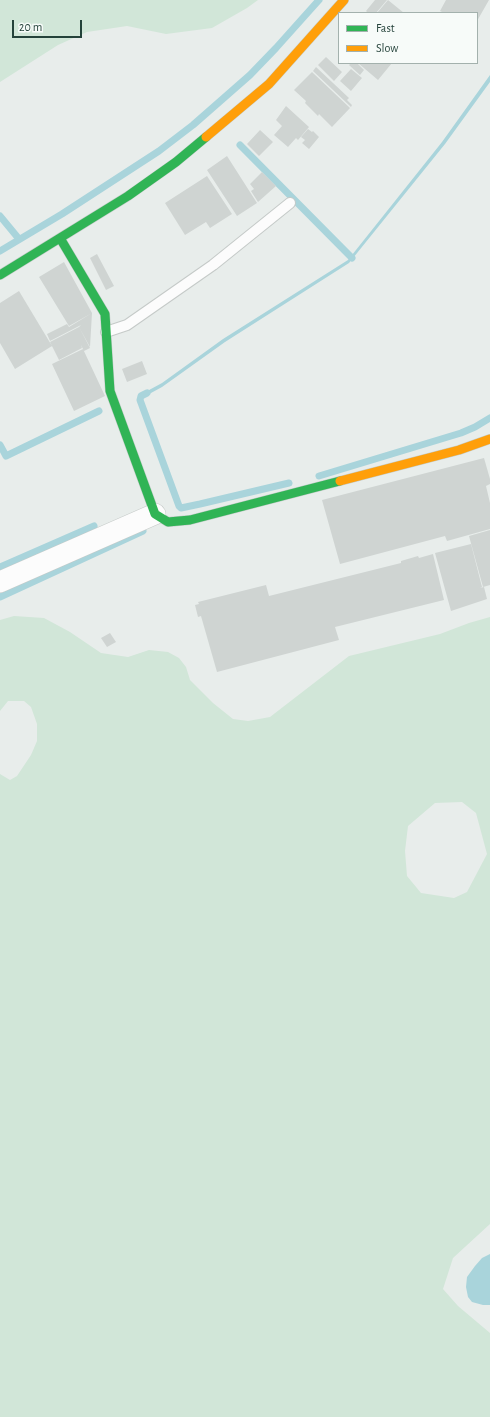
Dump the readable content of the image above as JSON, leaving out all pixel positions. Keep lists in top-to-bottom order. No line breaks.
{"legend":["Fast","Slow"],"scale_bar":"20 m"}
